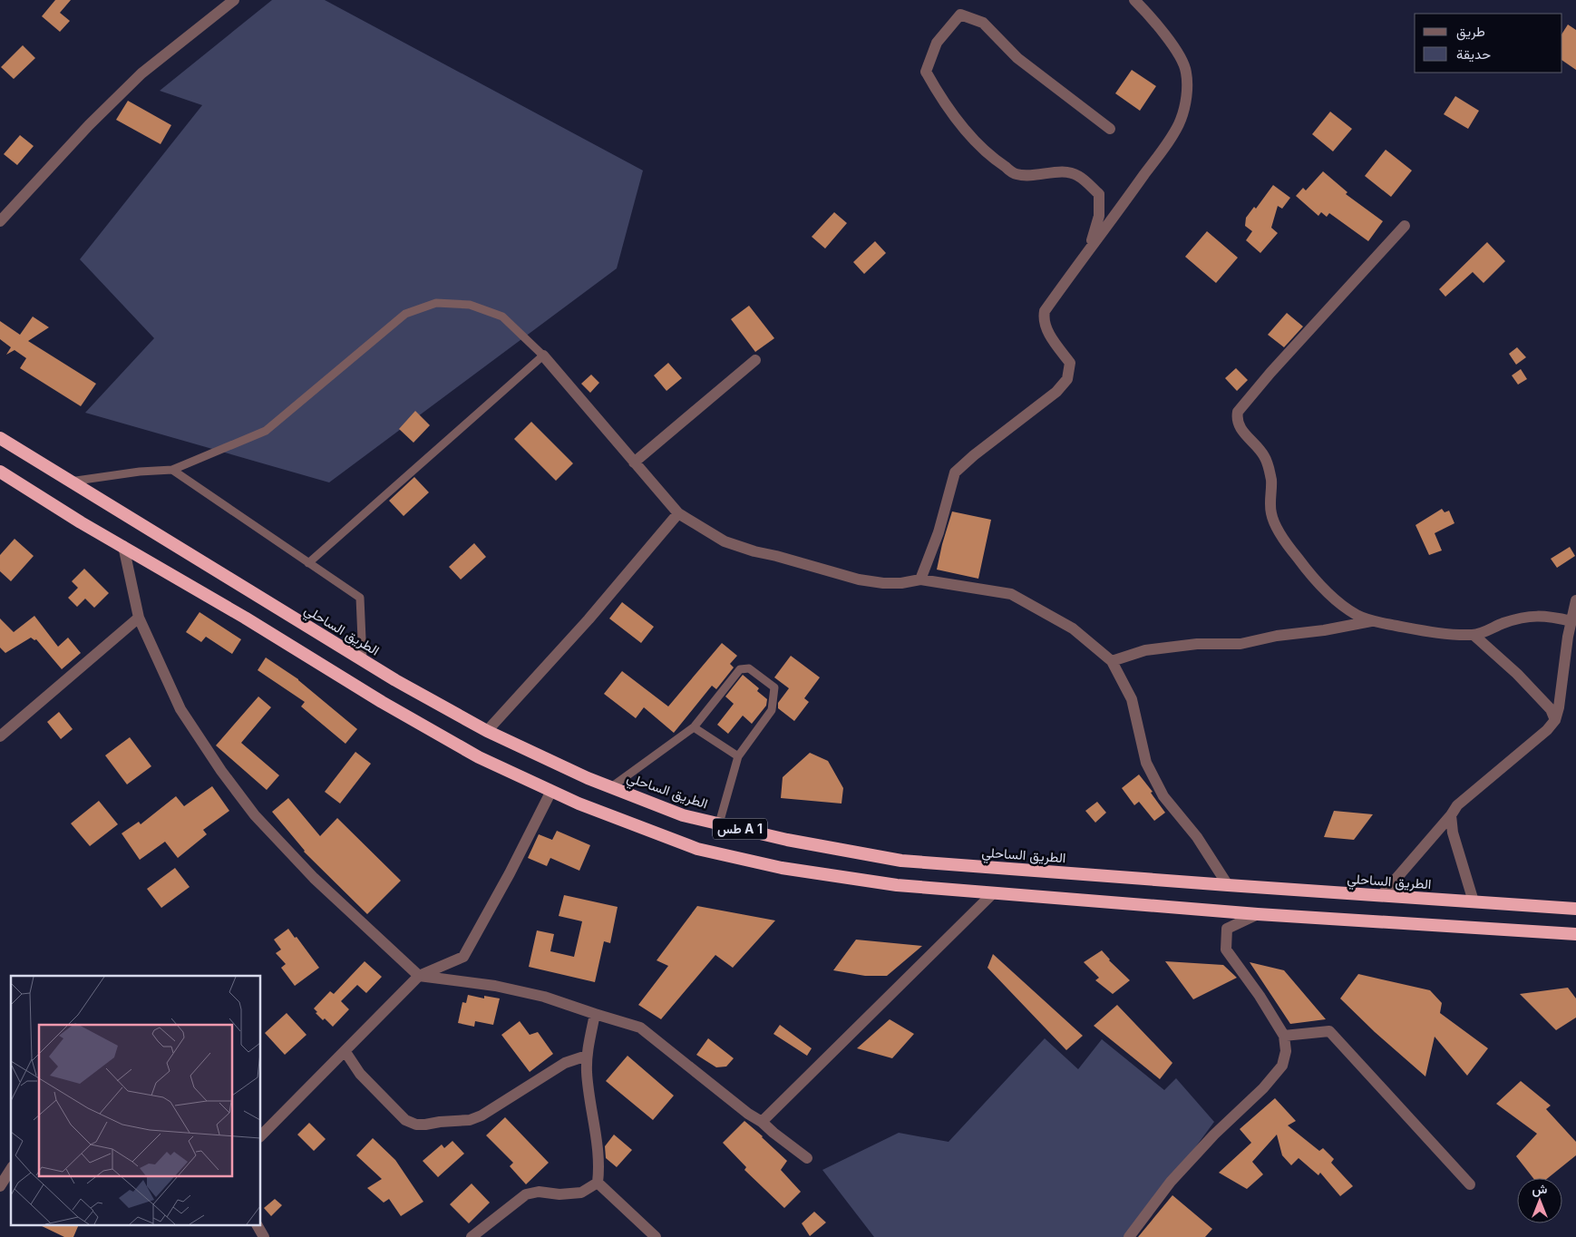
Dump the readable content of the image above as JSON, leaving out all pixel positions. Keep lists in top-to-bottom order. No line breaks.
{"streets":{"highway":["الطريق الساحلي","طس A 1"]},"legend":["طريق","حديقة"],"north":"top"}
